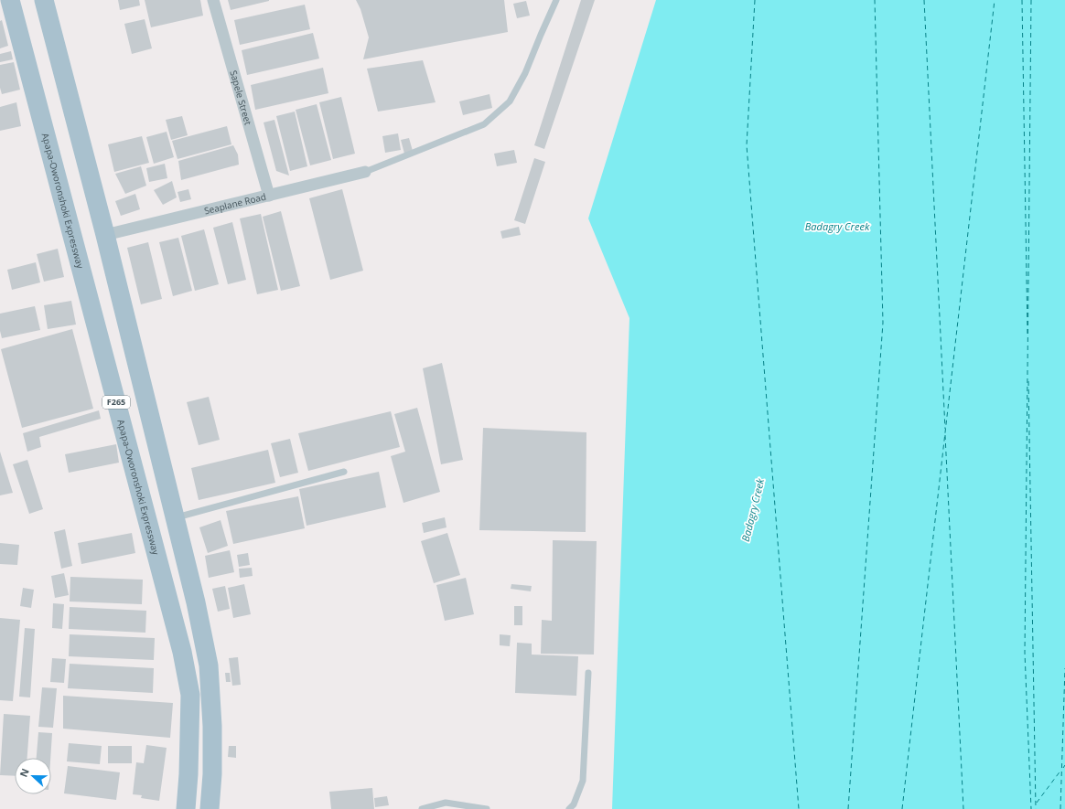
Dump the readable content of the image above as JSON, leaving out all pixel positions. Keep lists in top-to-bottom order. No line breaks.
{"streets":{"main road":["Apapa-Oworonshoki Expressway","F265"],"street":["Sapele Street","Seaplane Road"]},"crossings":[["Sapele Street","Seaplane Road"]],"water":["Badagry Creek"],"north":"left"}
